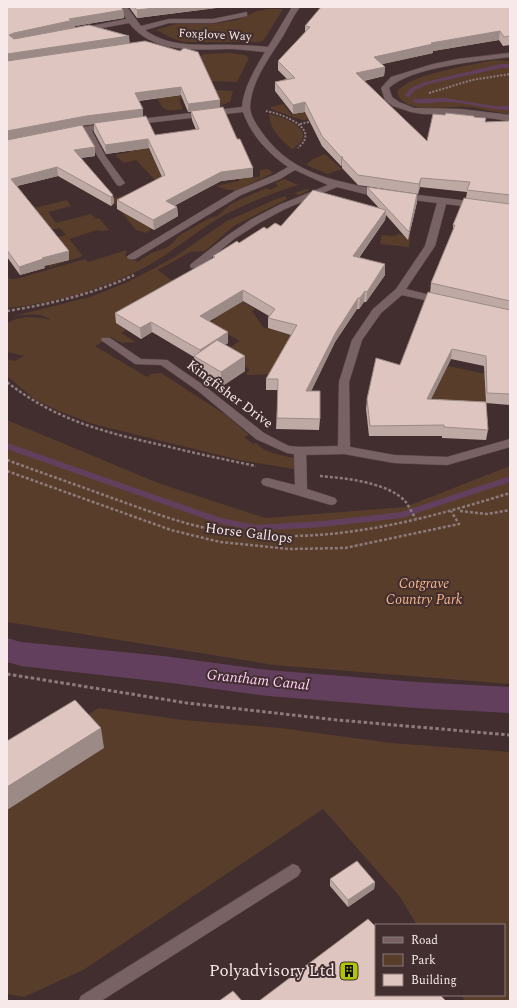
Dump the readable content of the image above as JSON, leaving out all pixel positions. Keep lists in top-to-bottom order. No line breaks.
{"streets":{"street":["Foxglove Way","Kingfisher Drive"],"path":["Horse Gallops"]},"water":["Grantham Canal"],"parks":["Cotgrave Country Park"],"places":{"building":["Polyadvisory Ltd"]},"legend":["Road","Park","Building"]}
